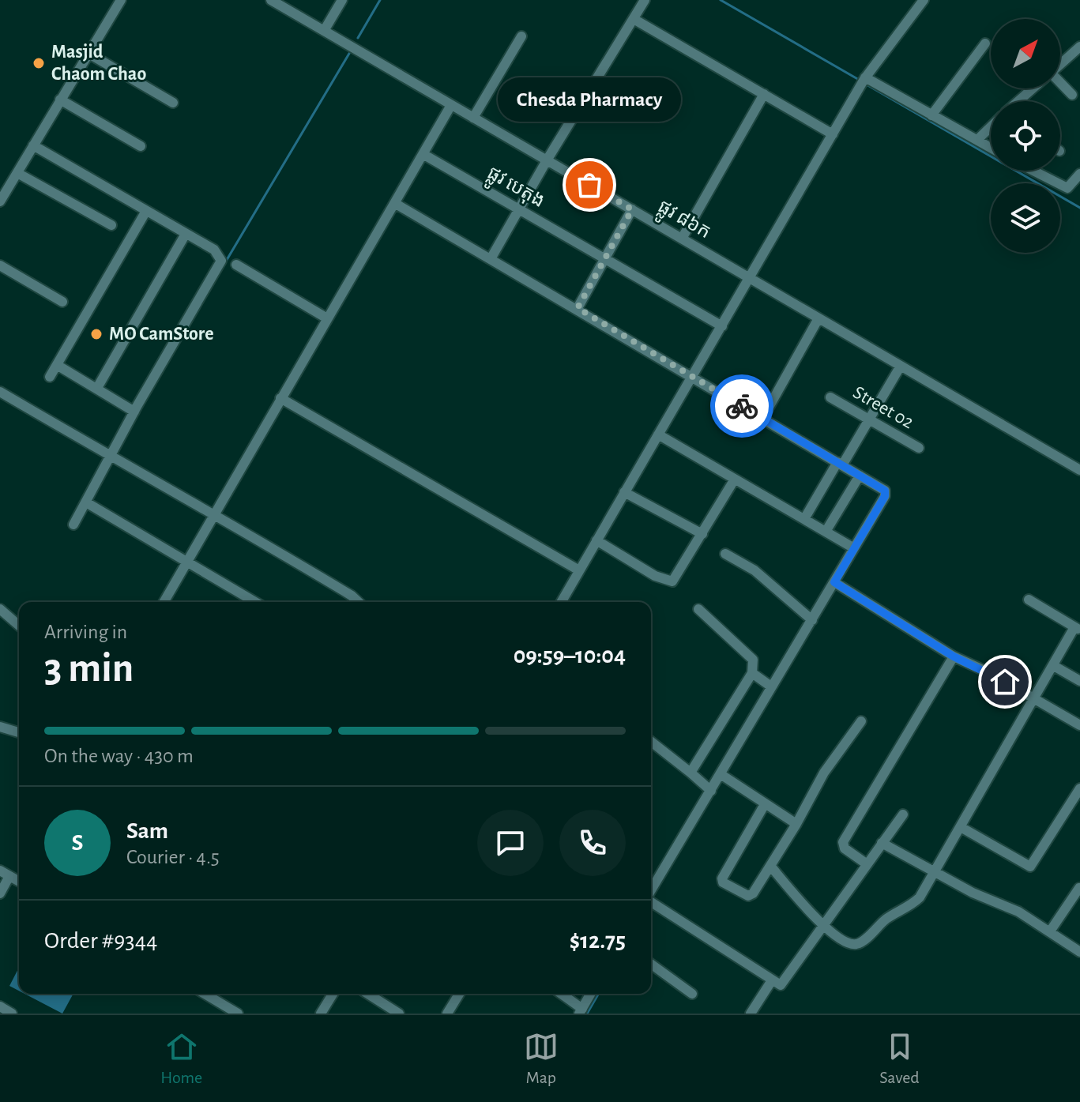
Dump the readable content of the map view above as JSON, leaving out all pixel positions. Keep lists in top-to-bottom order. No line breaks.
{"streets":{"street":["ផ្លូវ បេតុង","ផ្លូវ ៨៦ក","Street 02"]},"places":["Masjid Chaom Chao","Chesda Pharmacy","MO CamStore"],"north":"top right","page":{"bubble":"Chesda Pharmacy","heading":["3 min","Arriving in","09:59–10:04"],"panel":["Sam","Courier · 4.5","Order #9344","$12.75"],"bar":"On the way · 430 m","round":"S","tabs":["Home","Map","Saved"]}}
